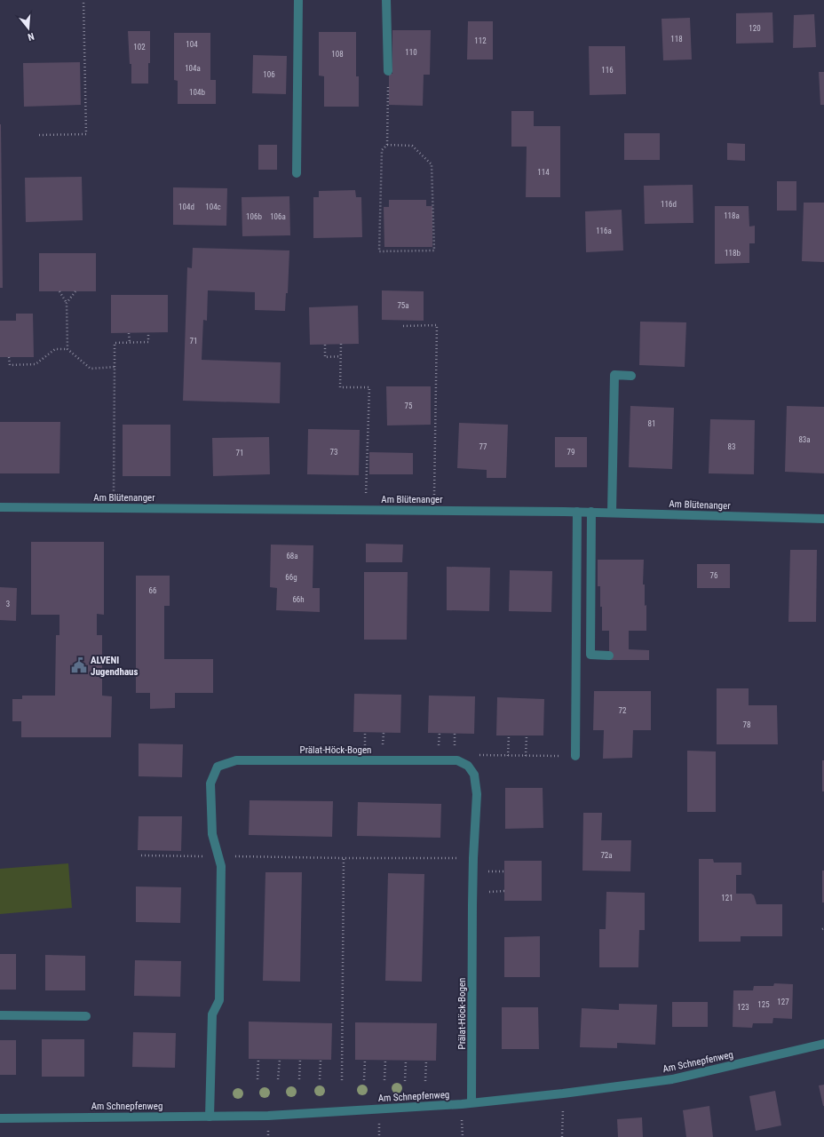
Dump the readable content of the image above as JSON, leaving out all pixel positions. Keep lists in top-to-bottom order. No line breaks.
{"streets":{"street":["Am Blütenanger","Prälat-Höck-Bogen","Am Schnepfenweg"]},"crossings":[["Prälat-Höck-Bogen","Am Schnepfenweg"]],"places":{"public building":["ALVENI Jugendhaus"]},"house_numbers":["120","118","112","104","102","110","108","104a","116","106","104b","114","116d","104d","104c","118a","106b","106a","116a","118b","75a","71","75","81","83a","77","83","73","79","71","68a","76","66g","66","66h","3","72","78","72a","121","127","125","123"],"north":"bottom"}
